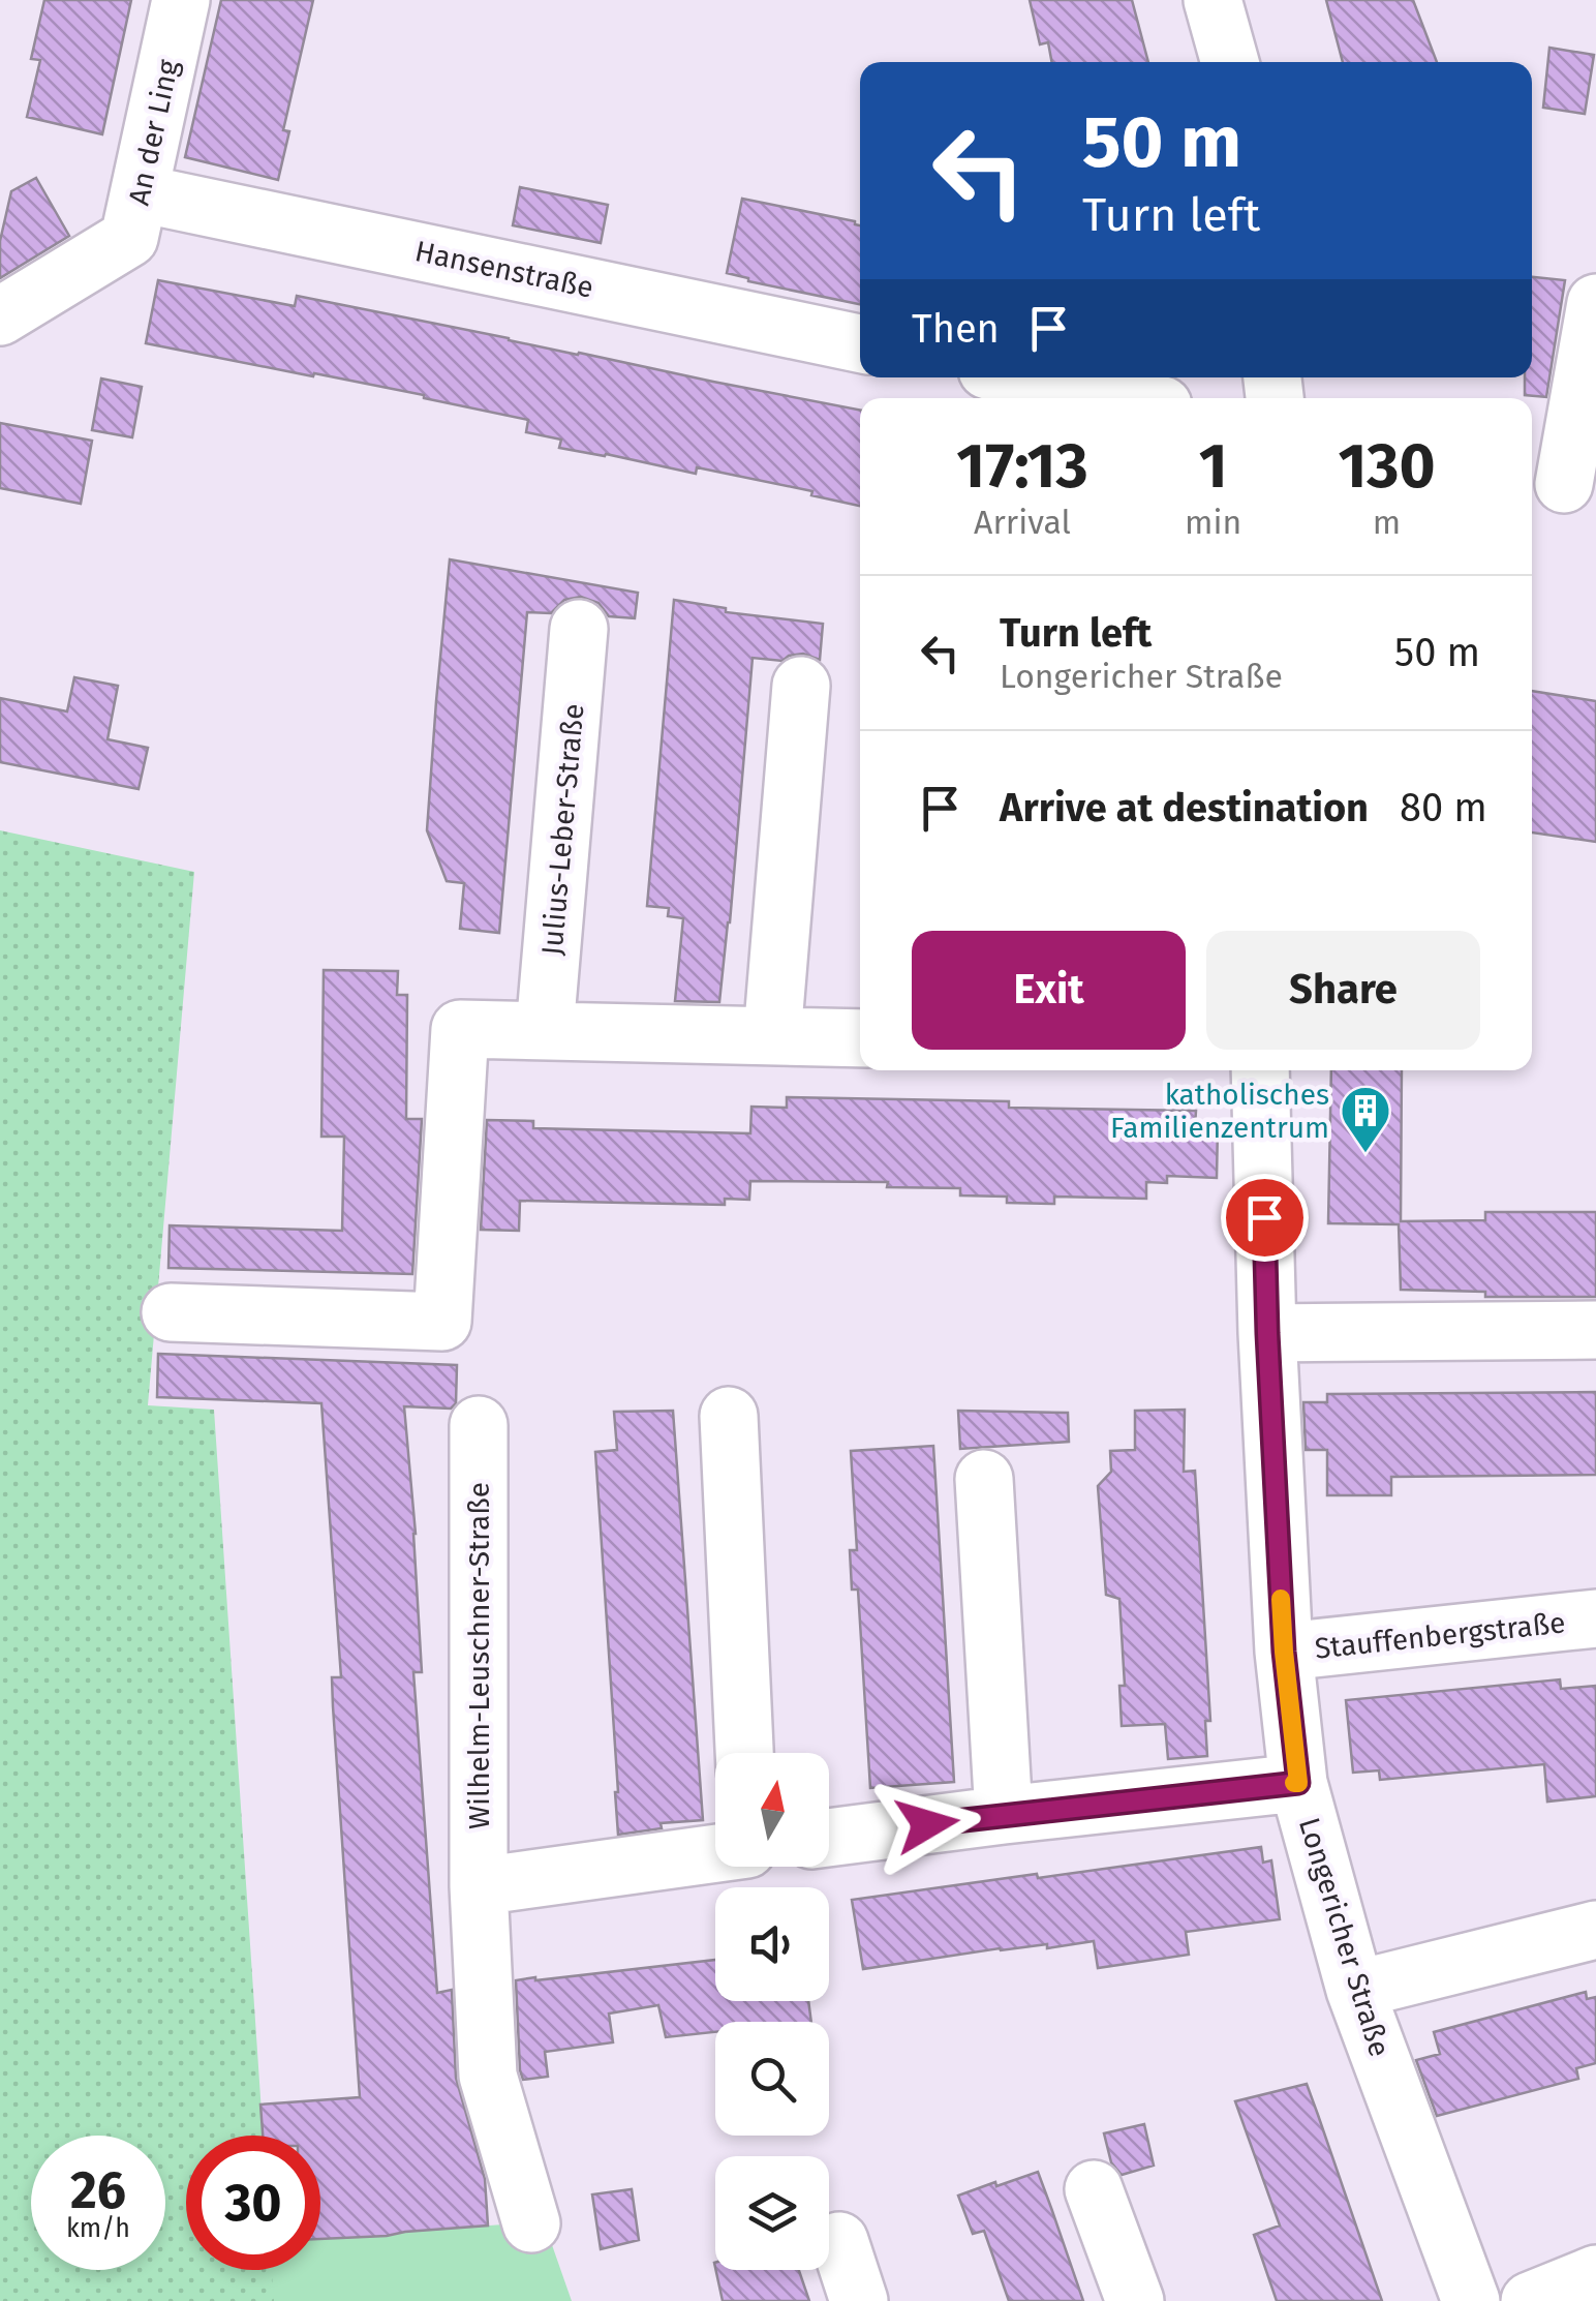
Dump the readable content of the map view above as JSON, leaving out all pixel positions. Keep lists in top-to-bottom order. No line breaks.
{"streets":{"street":["An der Ling","Hansenstraße","Julius-Leber-Straße","Stauffenbergstraße","Wilhelm-Leuschner-Straße","Longericher Straße"]},"crossings":[["An der Ling","Hansenstraße"],["Stauffenbergstraße","Longericher Straße"]],"places":{"building":["katholisches Familienzentrum"]},"north":"top","page":{"turn":["50 m","Turn left"],"then":"Then","eta":["17:13","Arrival","1","min","130","m"],"list":[{"name":"Turn left","note":"Longericher Straße","value":"50 m"},{"name":"Arrive at destination","value":"80 m"}],"buttons":["Exit","Share"],"speed":"26 km/h","limit":"30"}}
